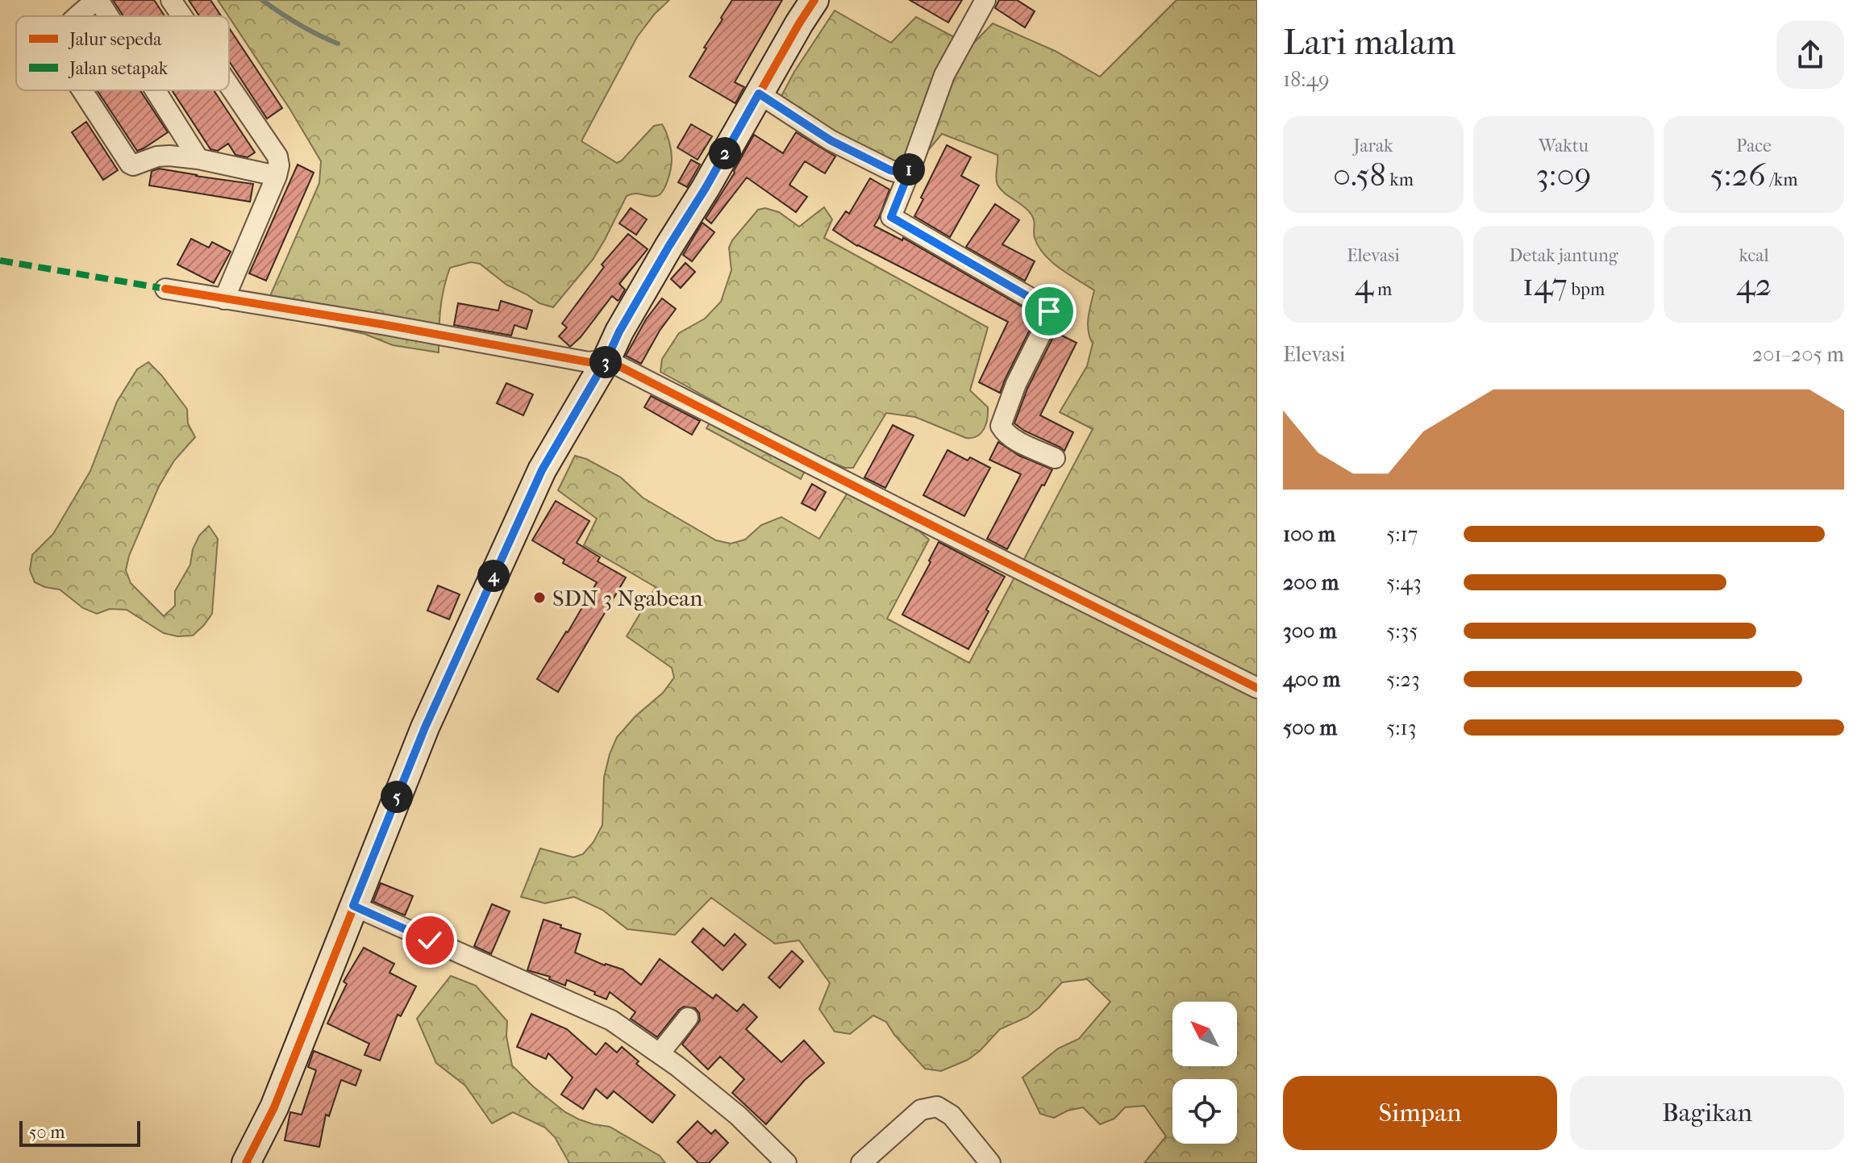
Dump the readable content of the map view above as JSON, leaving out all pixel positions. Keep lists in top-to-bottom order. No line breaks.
{"places":["SDN 3 Ngabean"],"legend":["Jalur sepeda","Jalan setapak"],"scale_bar":"50 m","north":"top left","page":{"heading":["Lari malam","18:49"],"stats":[["Jarak","0.58 km"],["Waktu","3:09"],["Pace","5:26 /km"],["Elevasi","4 m"],["Detak jantung","147 bpm"],["kcal","42"]],"pins":["2","1","3","4","5"],"chart":["Elevasi","201–205 m"],"list":[{"name":"100 m","note":"5:17"},{"name":"200 m","note":"5:43"},{"name":"300 m","note":"5:35"},{"name":"400 m","note":"5:23"},{"name":"500 m","note":"5:13"}],"buttons":["Simpan","Bagikan"],"scale":"50 m"}}
